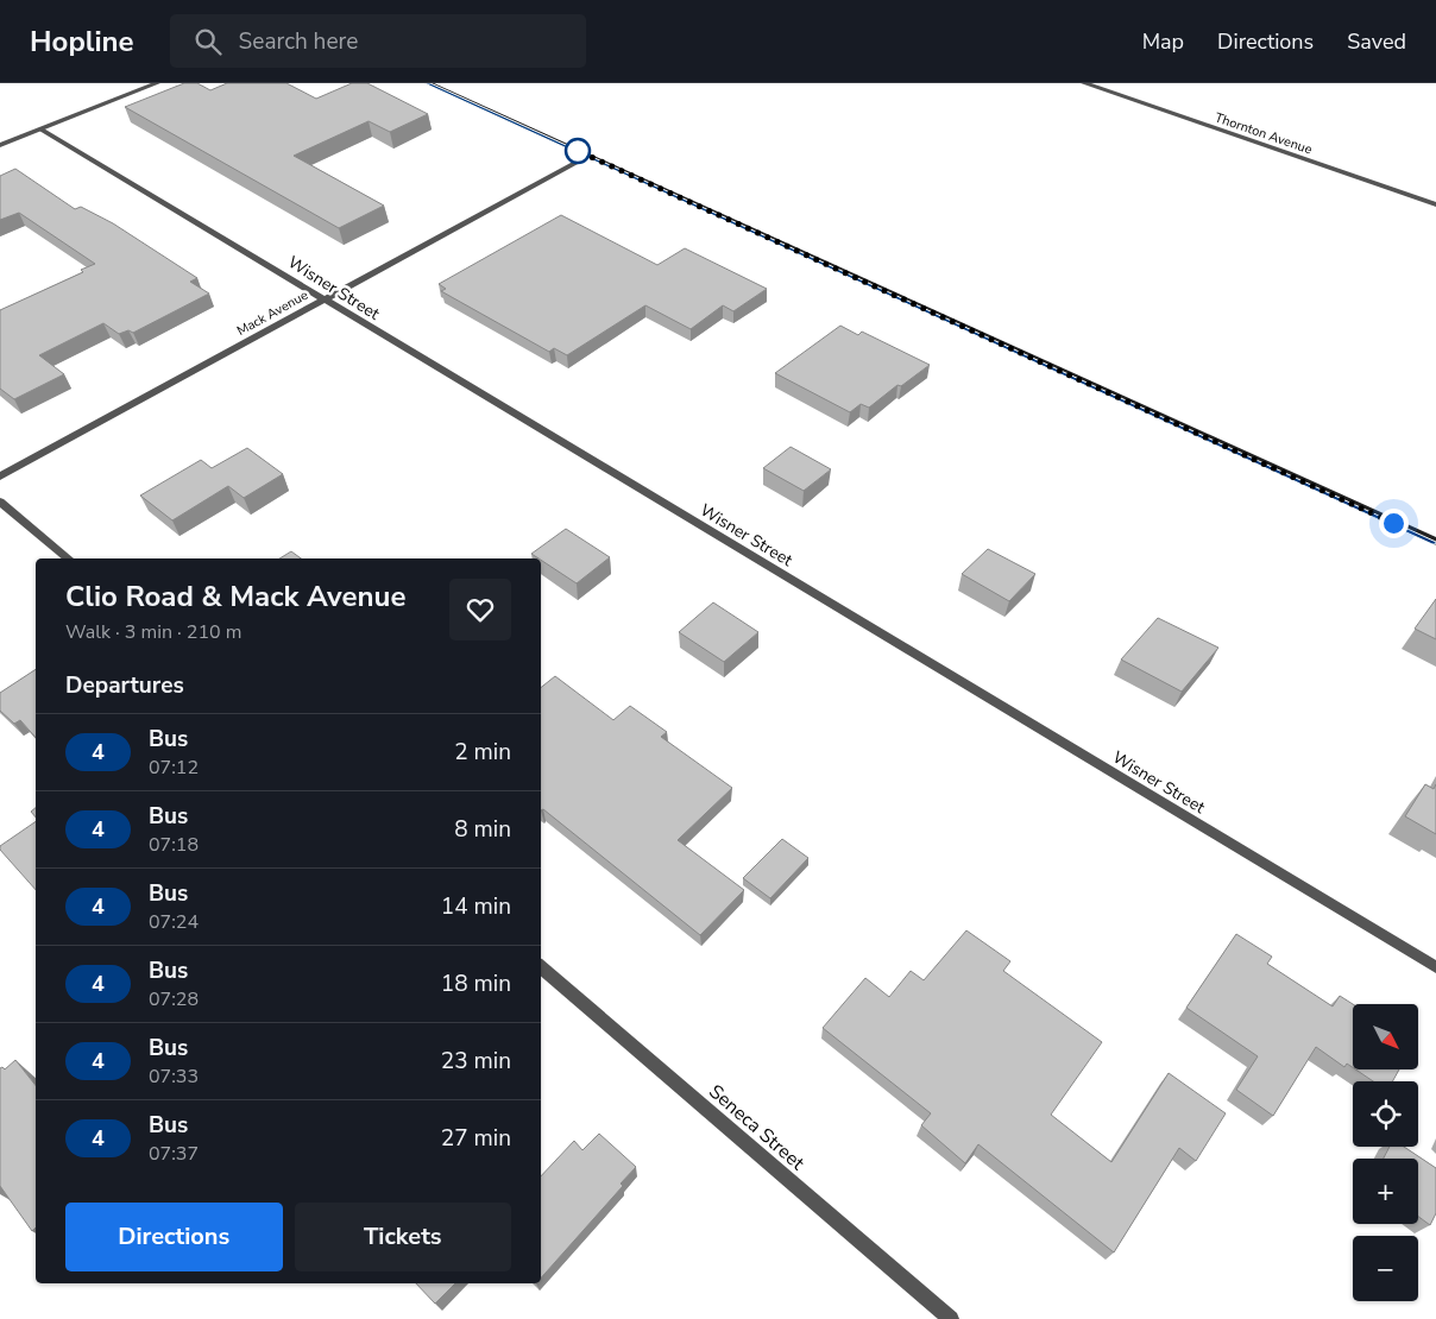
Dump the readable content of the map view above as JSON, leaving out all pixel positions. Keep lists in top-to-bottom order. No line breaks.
{"streets":{"street":["Thornton Avenue","Wisner Street","Mack Avenue","Seneca Street"]},"crossings":[["Wisner Street","Mack Avenue"]],"lines":["bus line 4"],"north":"bottom right","page":{"header":"Hopline","search":"Search here","nav":["Map","Directions","Saved"],"heading":[["Clio Road & Mack Avenue","Walk · 3 min · 210 m"],"Departures"],"list":[{"mark":"4","name":"Bus","note":"07:12","value":"2 min"},{"mark":"4","name":"Bus","note":"07:18","value":"8 min"},{"mark":"4","name":"Bus","note":"07:24","value":"14 min"},{"mark":"4","name":"Bus","note":"07:28","value":"18 min"},{"mark":"4","name":"Bus","note":"07:33","value":"23 min"},{"mark":"4","name":"Bus","note":"07:37","value":"27 min"}],"map_buttons":["+","−"],"buttons":["Directions","Tickets"]}}
